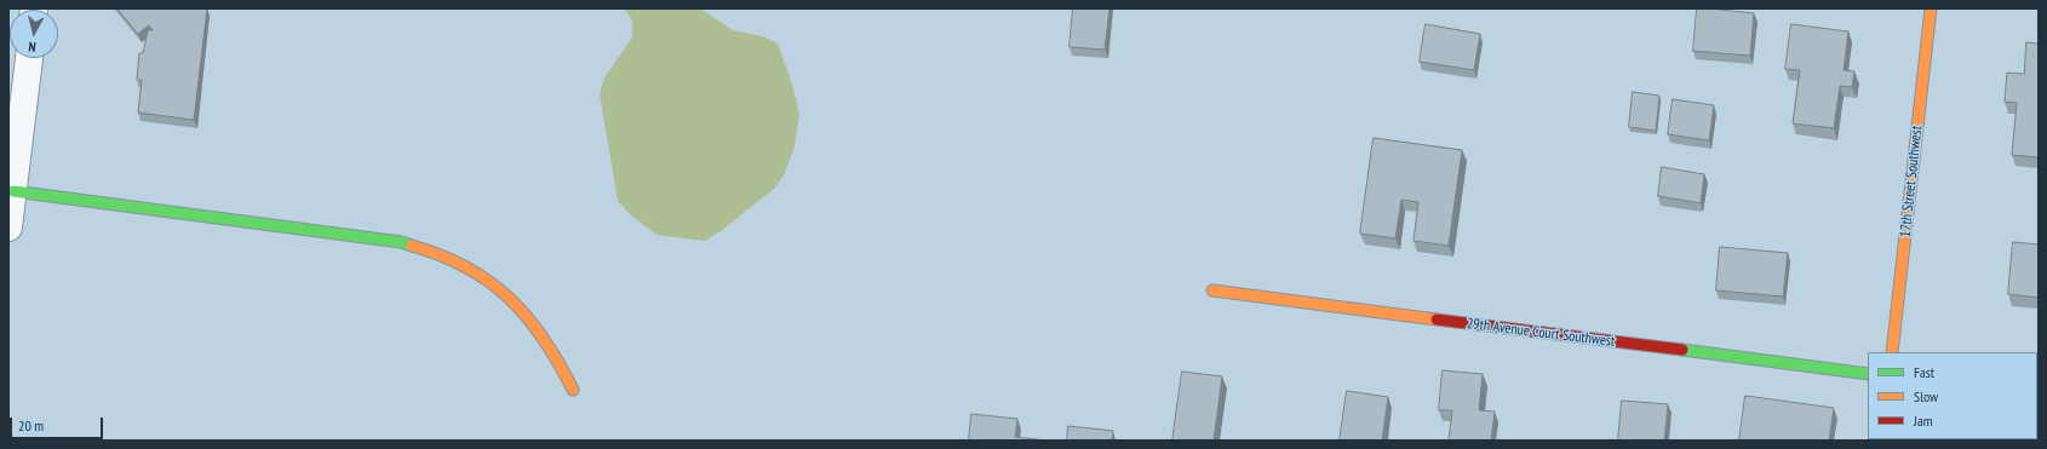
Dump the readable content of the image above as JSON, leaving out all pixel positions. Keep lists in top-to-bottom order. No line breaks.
{"streets":{"street":["17th Street Southwest","29th Avenue Court Southwest"]},"legend":["Fast","Slow","Jam"],"scale_bar":"20 m","north":"bottom"}
